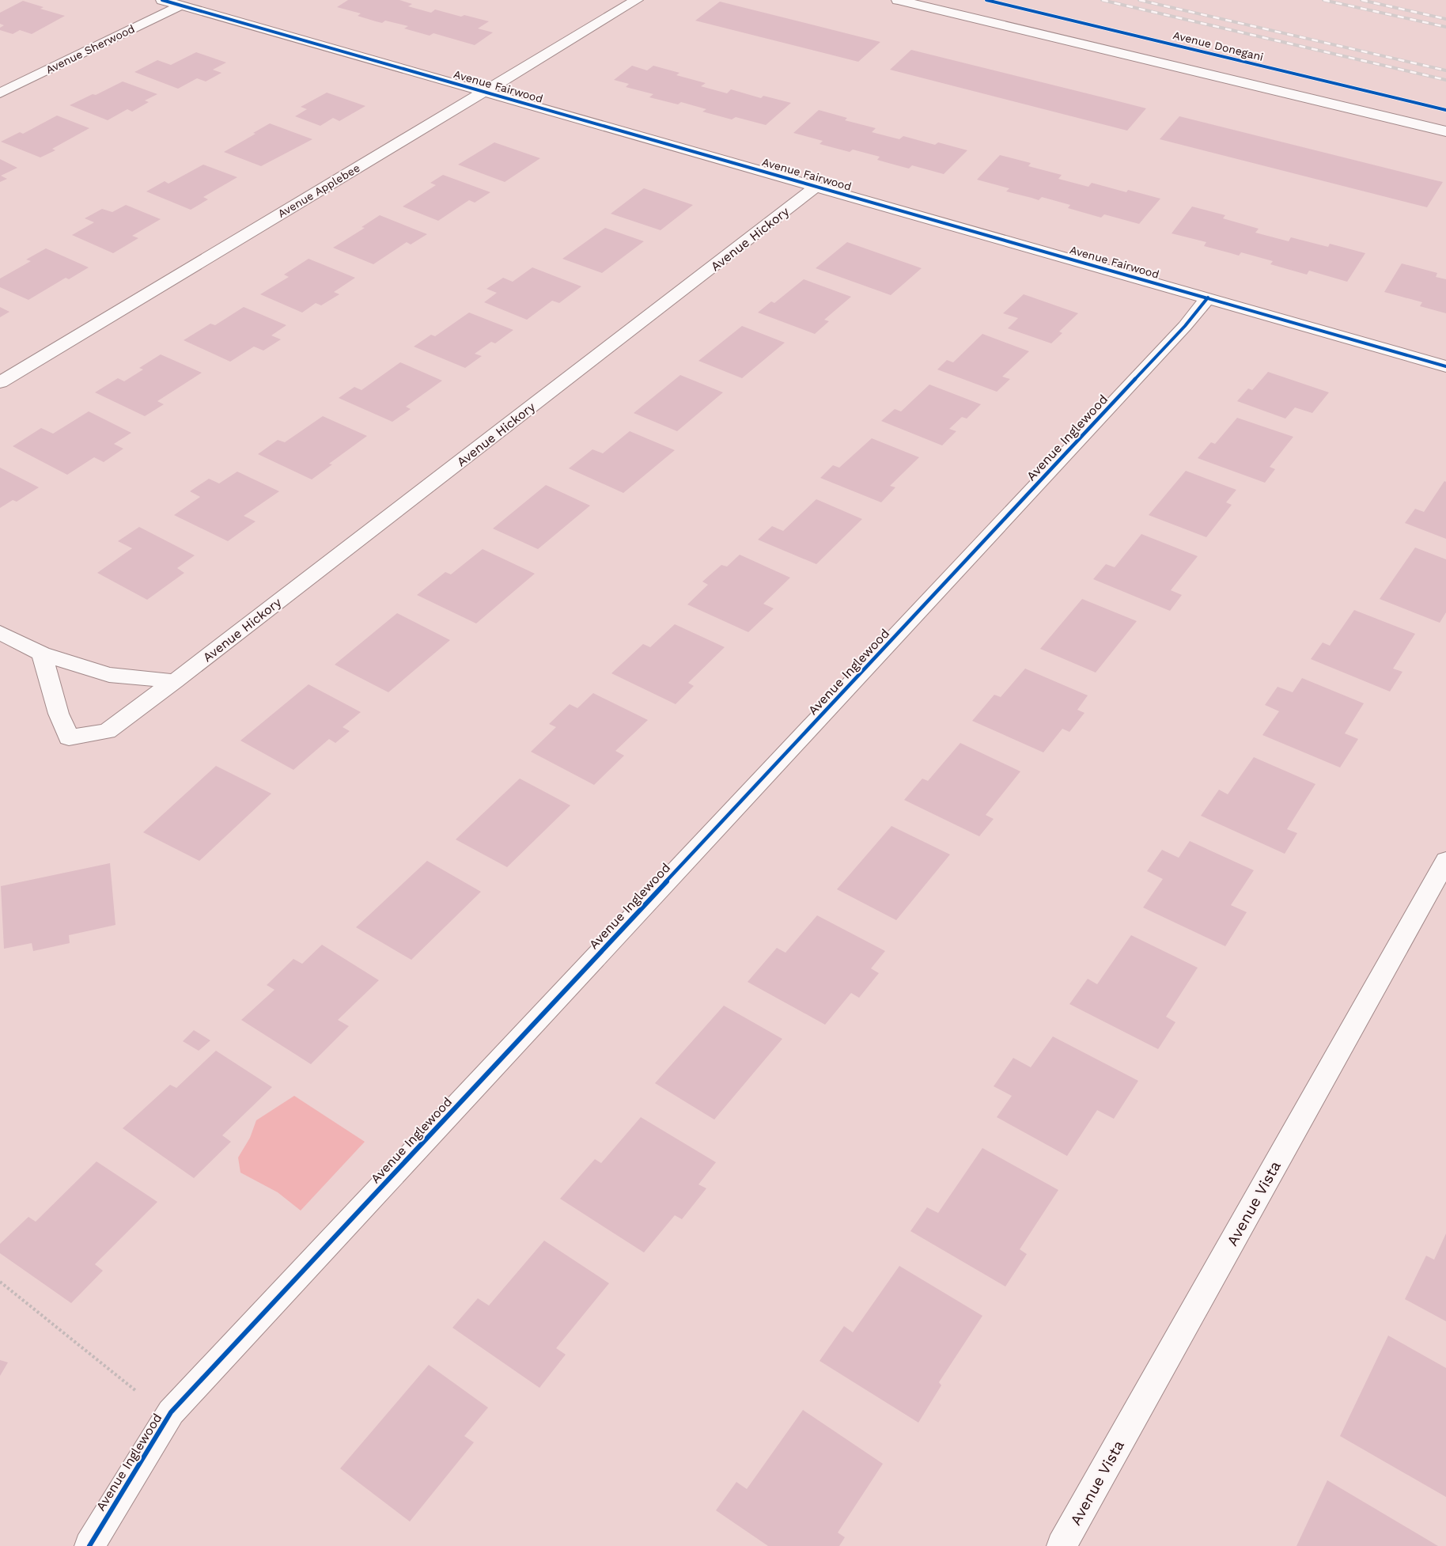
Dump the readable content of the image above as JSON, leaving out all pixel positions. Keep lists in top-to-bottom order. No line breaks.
{"streets":{"street":["Avenue Sherwood","Avenue Fairwood","Avenue Applebee","Avenue Hickory","Avenue Inglewood","Avenue Vista"],"cycle path":["Avenue Donegani"]},"crossings":[["Avenue Sherwood","Avenue Fairwood"],["Avenue Fairwood","Avenue Applebee"],["Avenue Fairwood","Avenue Hickory"],["Avenue Fairwood","Avenue Inglewood"]]}
